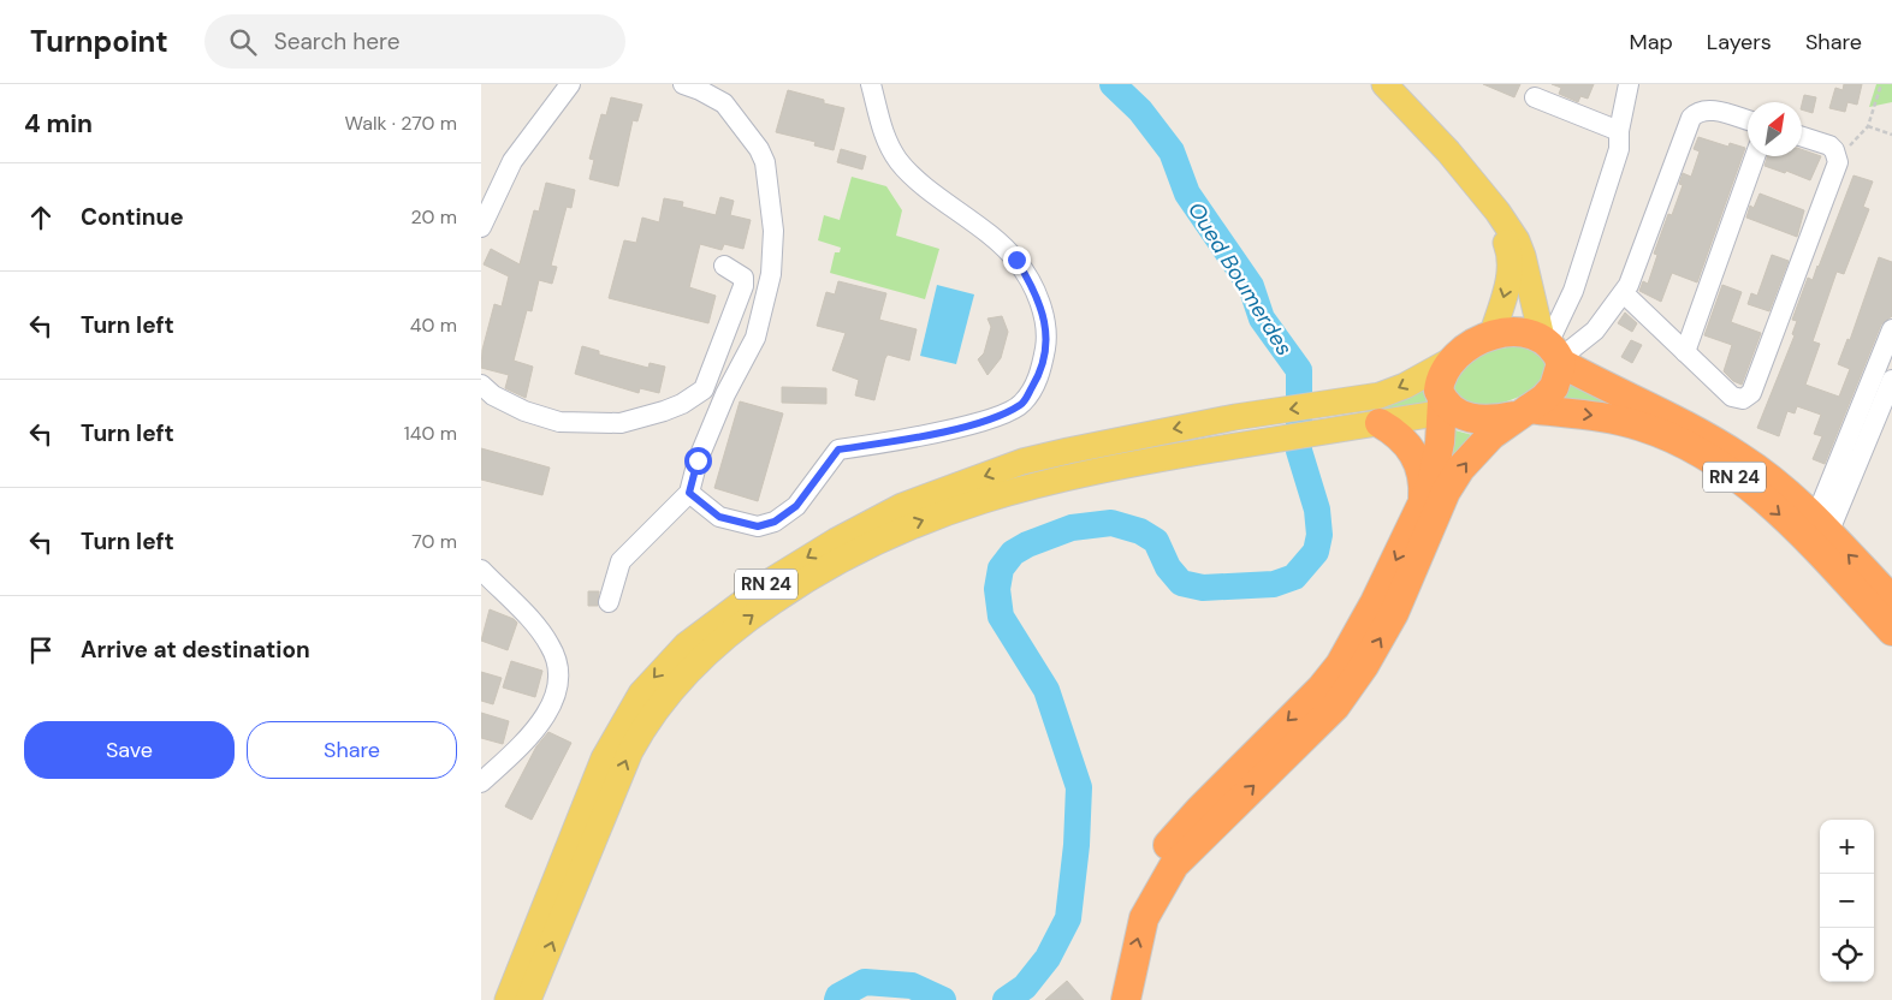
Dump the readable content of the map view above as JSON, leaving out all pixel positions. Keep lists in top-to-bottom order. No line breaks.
{"streets":{"highway":["RN 24"]},"water":["Oued Boumerdes"],"north":"top right","page":{"header":"Turnpoint","search":"Search here","nav":["Map","Layers","Share"],"heading":["4 min","Walk · 270 m"],"list":[["Continue","20 m"],["Turn left","40 m"],["Turn left","140 m"],["Turn left","70 m"],"Arrive at destination"],"buttons":["Save","Share"],"map_buttons":["+","−"]}}
